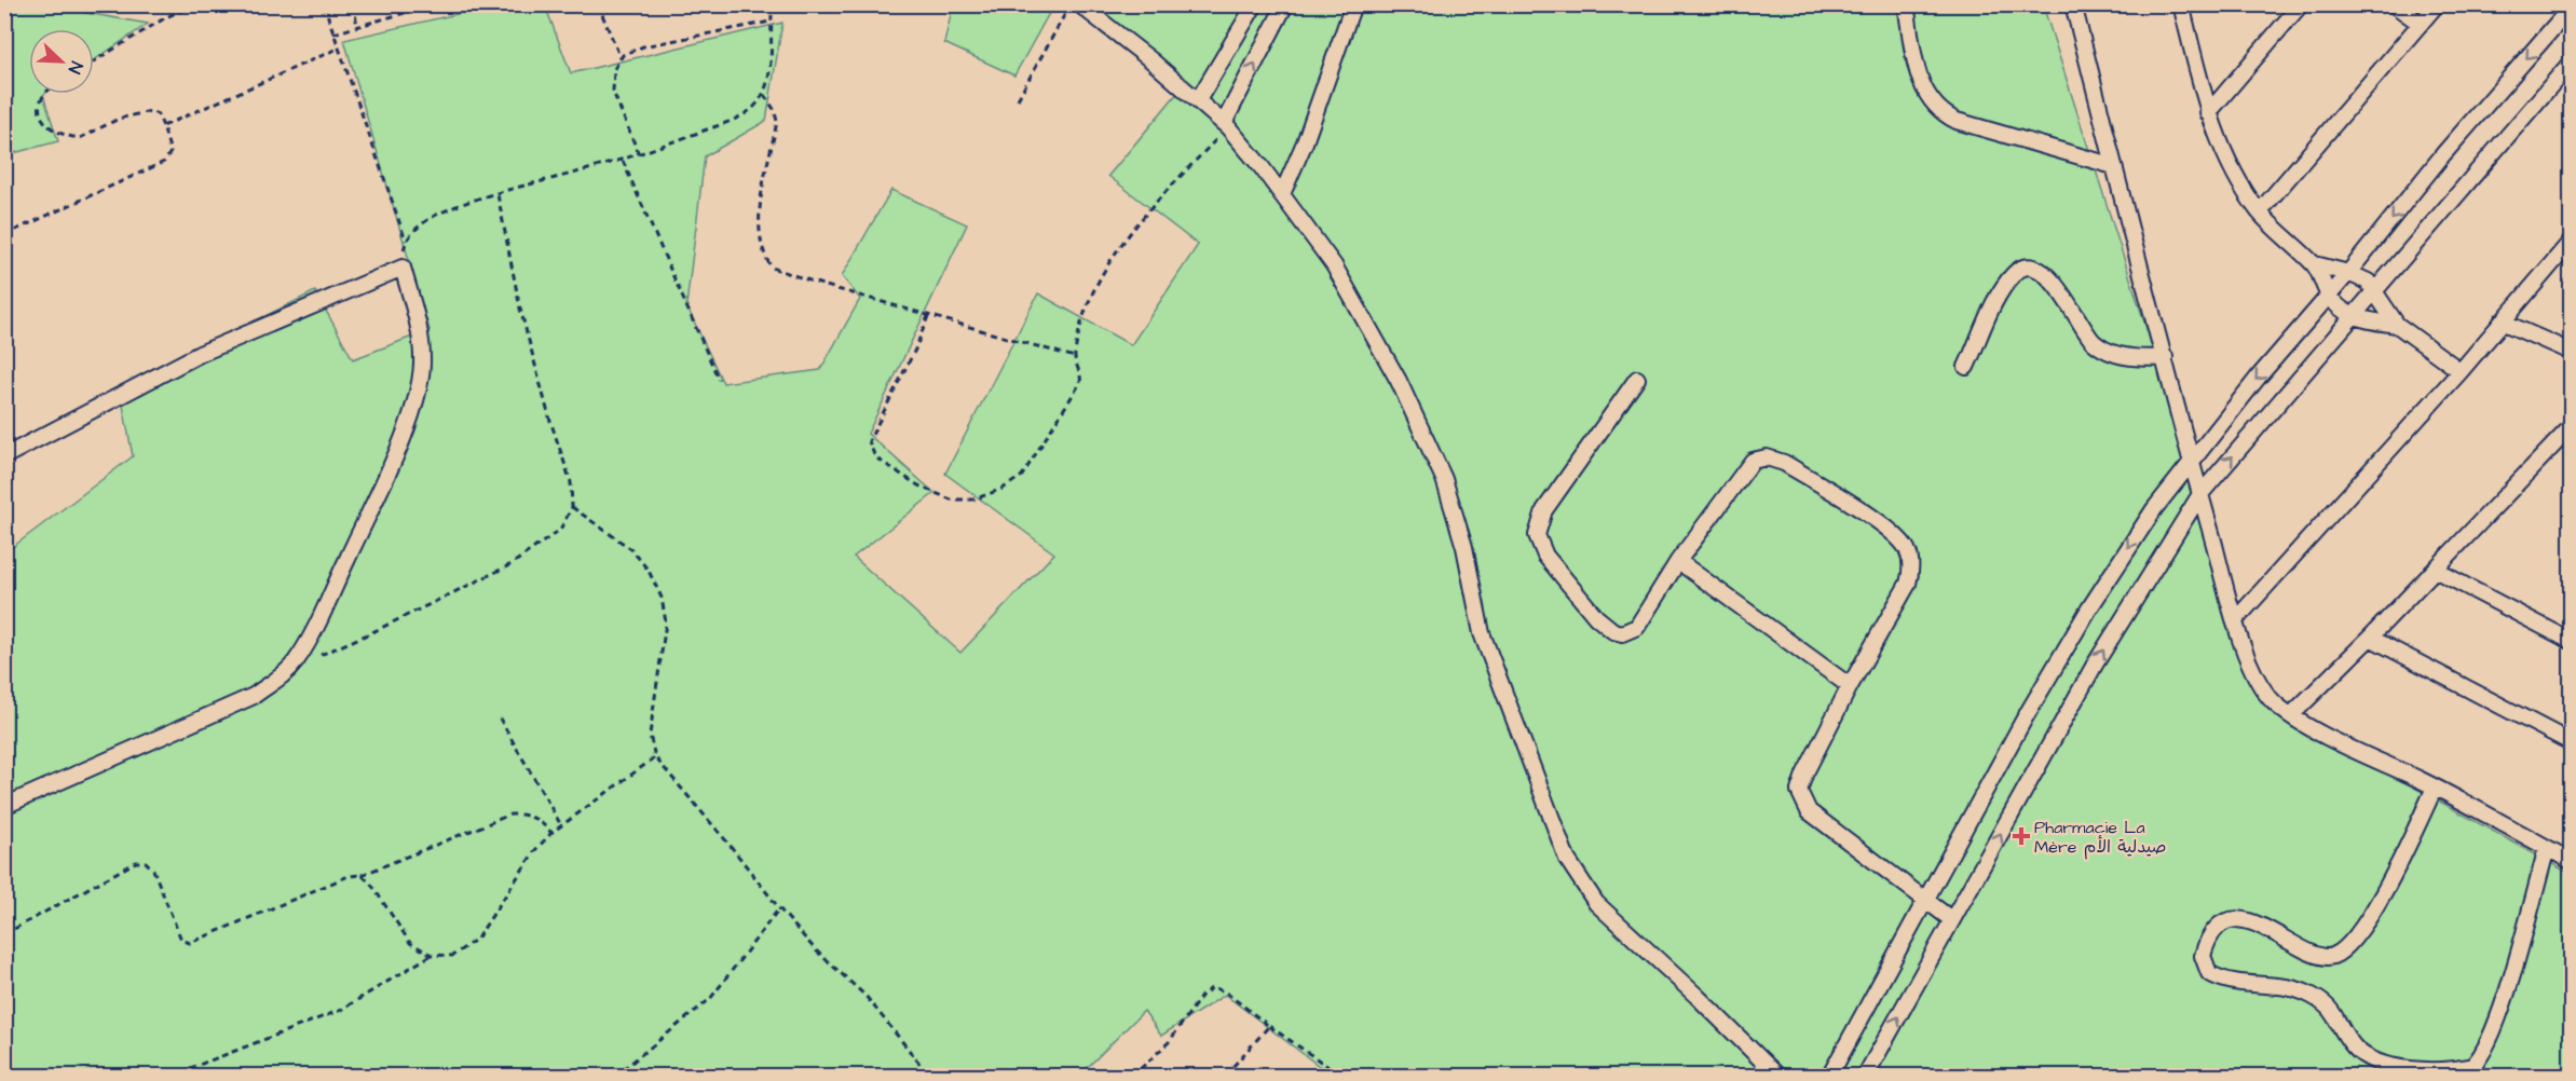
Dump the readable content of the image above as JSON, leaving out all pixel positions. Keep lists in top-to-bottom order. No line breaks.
{"places":{"health":["Pharmacie La Mère صيدلية الأم"]},"north":"bottom right"}
